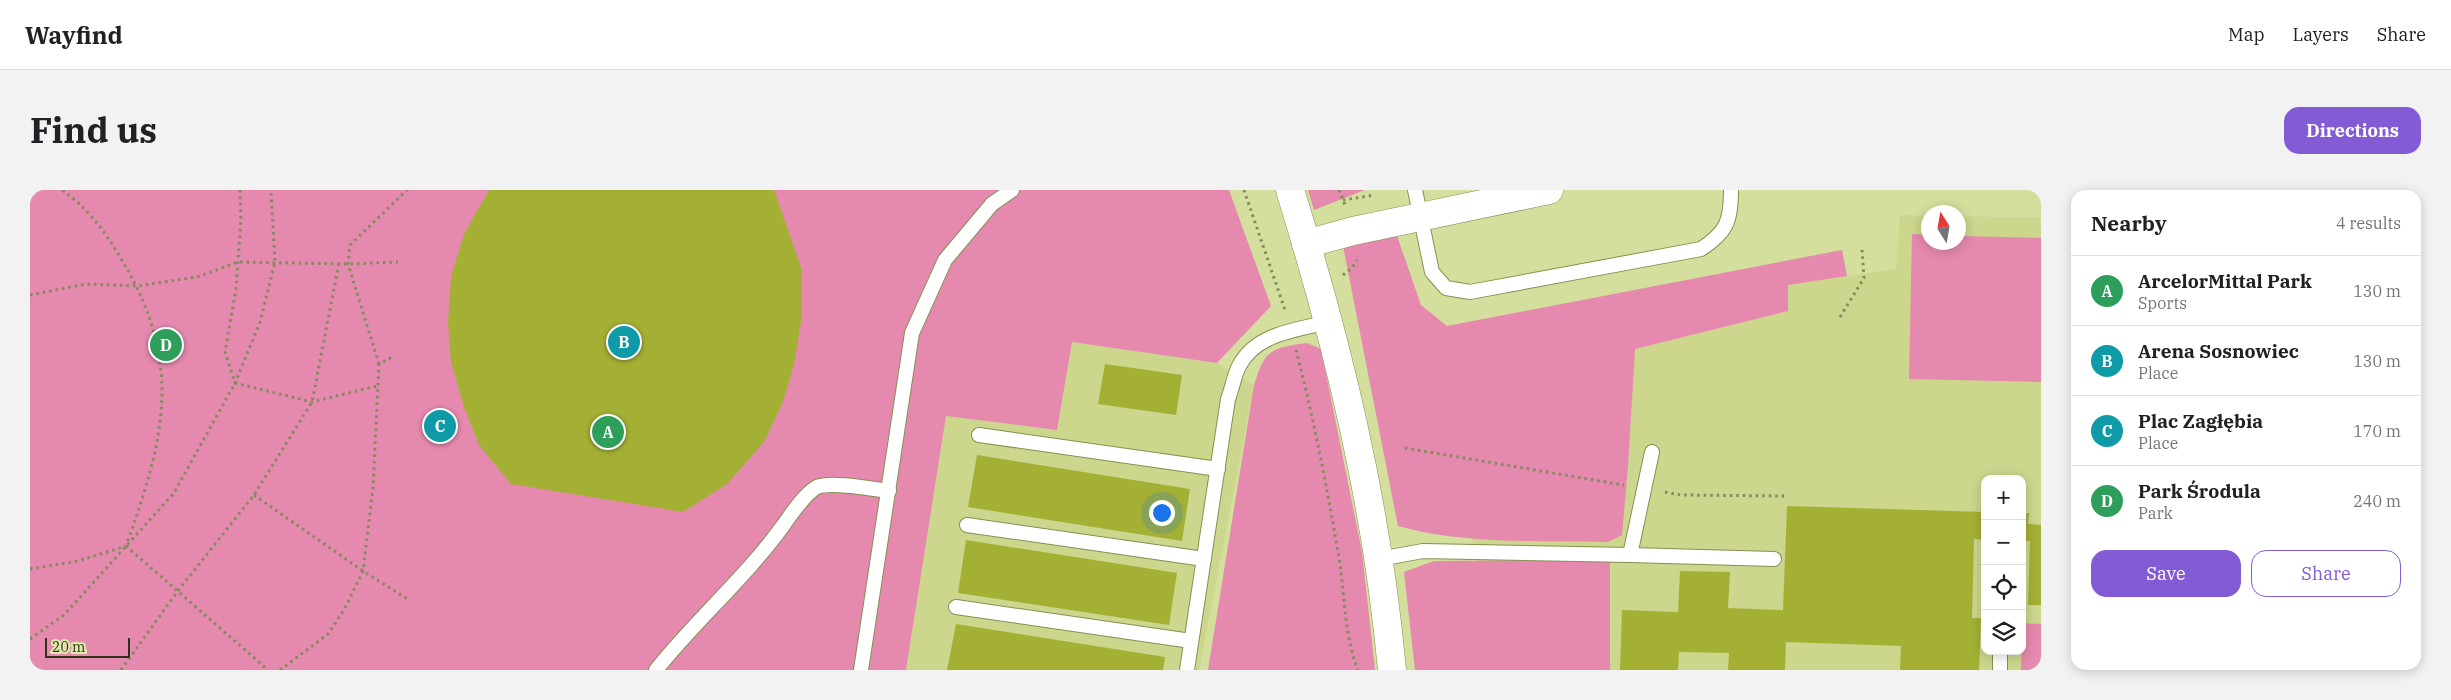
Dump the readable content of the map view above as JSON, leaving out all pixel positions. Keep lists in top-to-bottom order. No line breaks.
{"scale_bar":"20 m","north":"top","page":{"header":"Wayfind","nav":["Map","Layers","Share"],"title":"Find us","buttons":["Directions",["Save","Share"]],"heading":["Nearby","4 results"],"list":[{"mark":"A","name":"ArcelorMittal Park","note":"Sports","value":"130 m"},{"mark":"B","name":"Arena Sosnowiec","note":"Place","value":"130 m"},{"mark":"C","name":"Plac Zagłębia","note":"Place","value":"170 m"},{"mark":"D","name":"Park Środula","note":"Park","value":"240 m"}],"pins":["B","D","C","A"],"map_buttons":["+","−"],"scale":"20 m"}}
